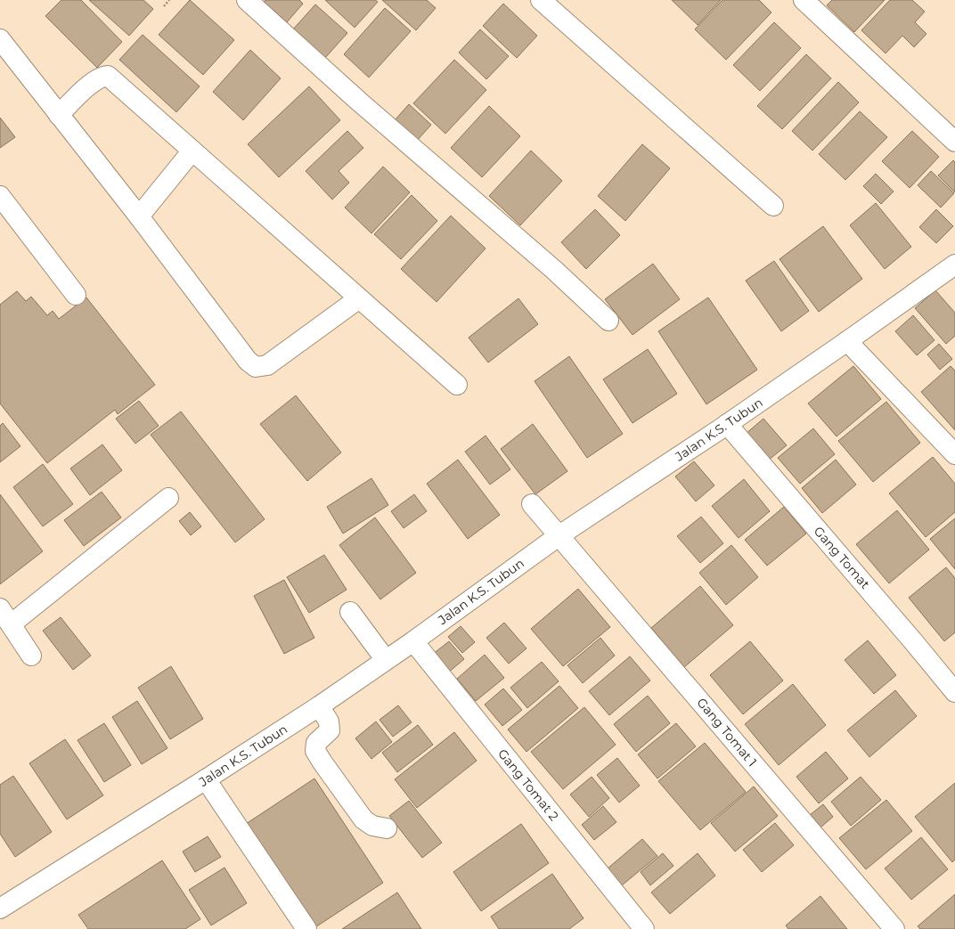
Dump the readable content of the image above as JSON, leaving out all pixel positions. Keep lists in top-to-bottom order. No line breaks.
{"streets":{"street":["Jalan K.S. Tubun","Gang Tomat","Gang Tomat 1","Gang Tomat 2"]},"crossings":[["Jalan K.S. Tubun","Gang Tomat"],["Jalan K.S. Tubun","Gang Tomat 1"],["Jalan K.S. Tubun","Gang Tomat 2"]]}
